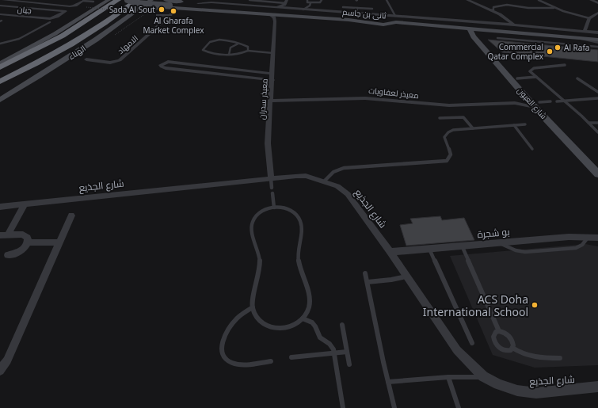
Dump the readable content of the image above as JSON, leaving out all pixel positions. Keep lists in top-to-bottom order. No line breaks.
{"streets":{"highway":["الهناء"],"main road":["ثانى بن جاسم","شارع العيون"],"street":["جيان","الامهاد","معيذر لعفاويات","معيذر سدران","شارع الجذيع","بو شجرة"]},"crossings":[["ثانى بن جاسم","شارع العيون"],["معيذر لعفاويات","معيذر سدران"],["معيذر لعفاويات","شارع العيون"],["معيذر سدران","شارع الجذيع"],["شارع الجذيع","بو شجرة"]],"places":["Sada Al Sout","Al Gharafa Market Complex","Al Rafa","Commercial Qatar Complex","ACS Doha International School"]}
